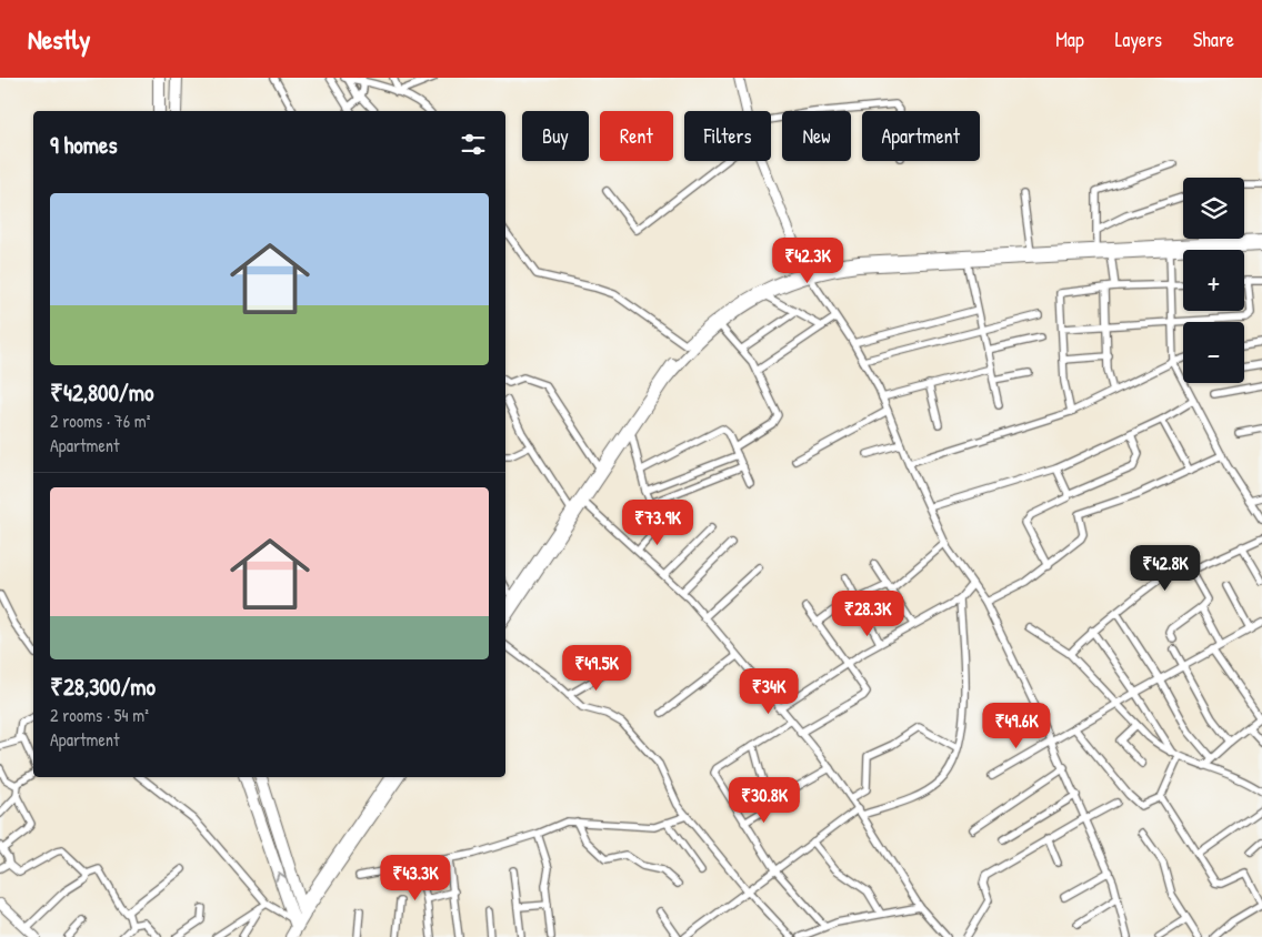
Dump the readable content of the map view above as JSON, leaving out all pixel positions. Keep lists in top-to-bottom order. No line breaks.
{"page":{"header":"Nestly","nav":["Map","Layers","Share"],"chip":["Buy","Rent","Filters","New","Apartment"],"heading":"9 homes","map_buttons":["+","−"],"list":[{"name":"₹42,800/mo","note":"2 rooms · 76 m² · Apartment"},{"name":"₹28,300/mo","note":"2 rooms · 54 m² · Apartment"}],"price":["₹42.3K","₹73.9K","₹42.8K","₹28.3K","₹49.5K","₹34K","₹49.6K","₹30.8K","₹43.3K"]}}
